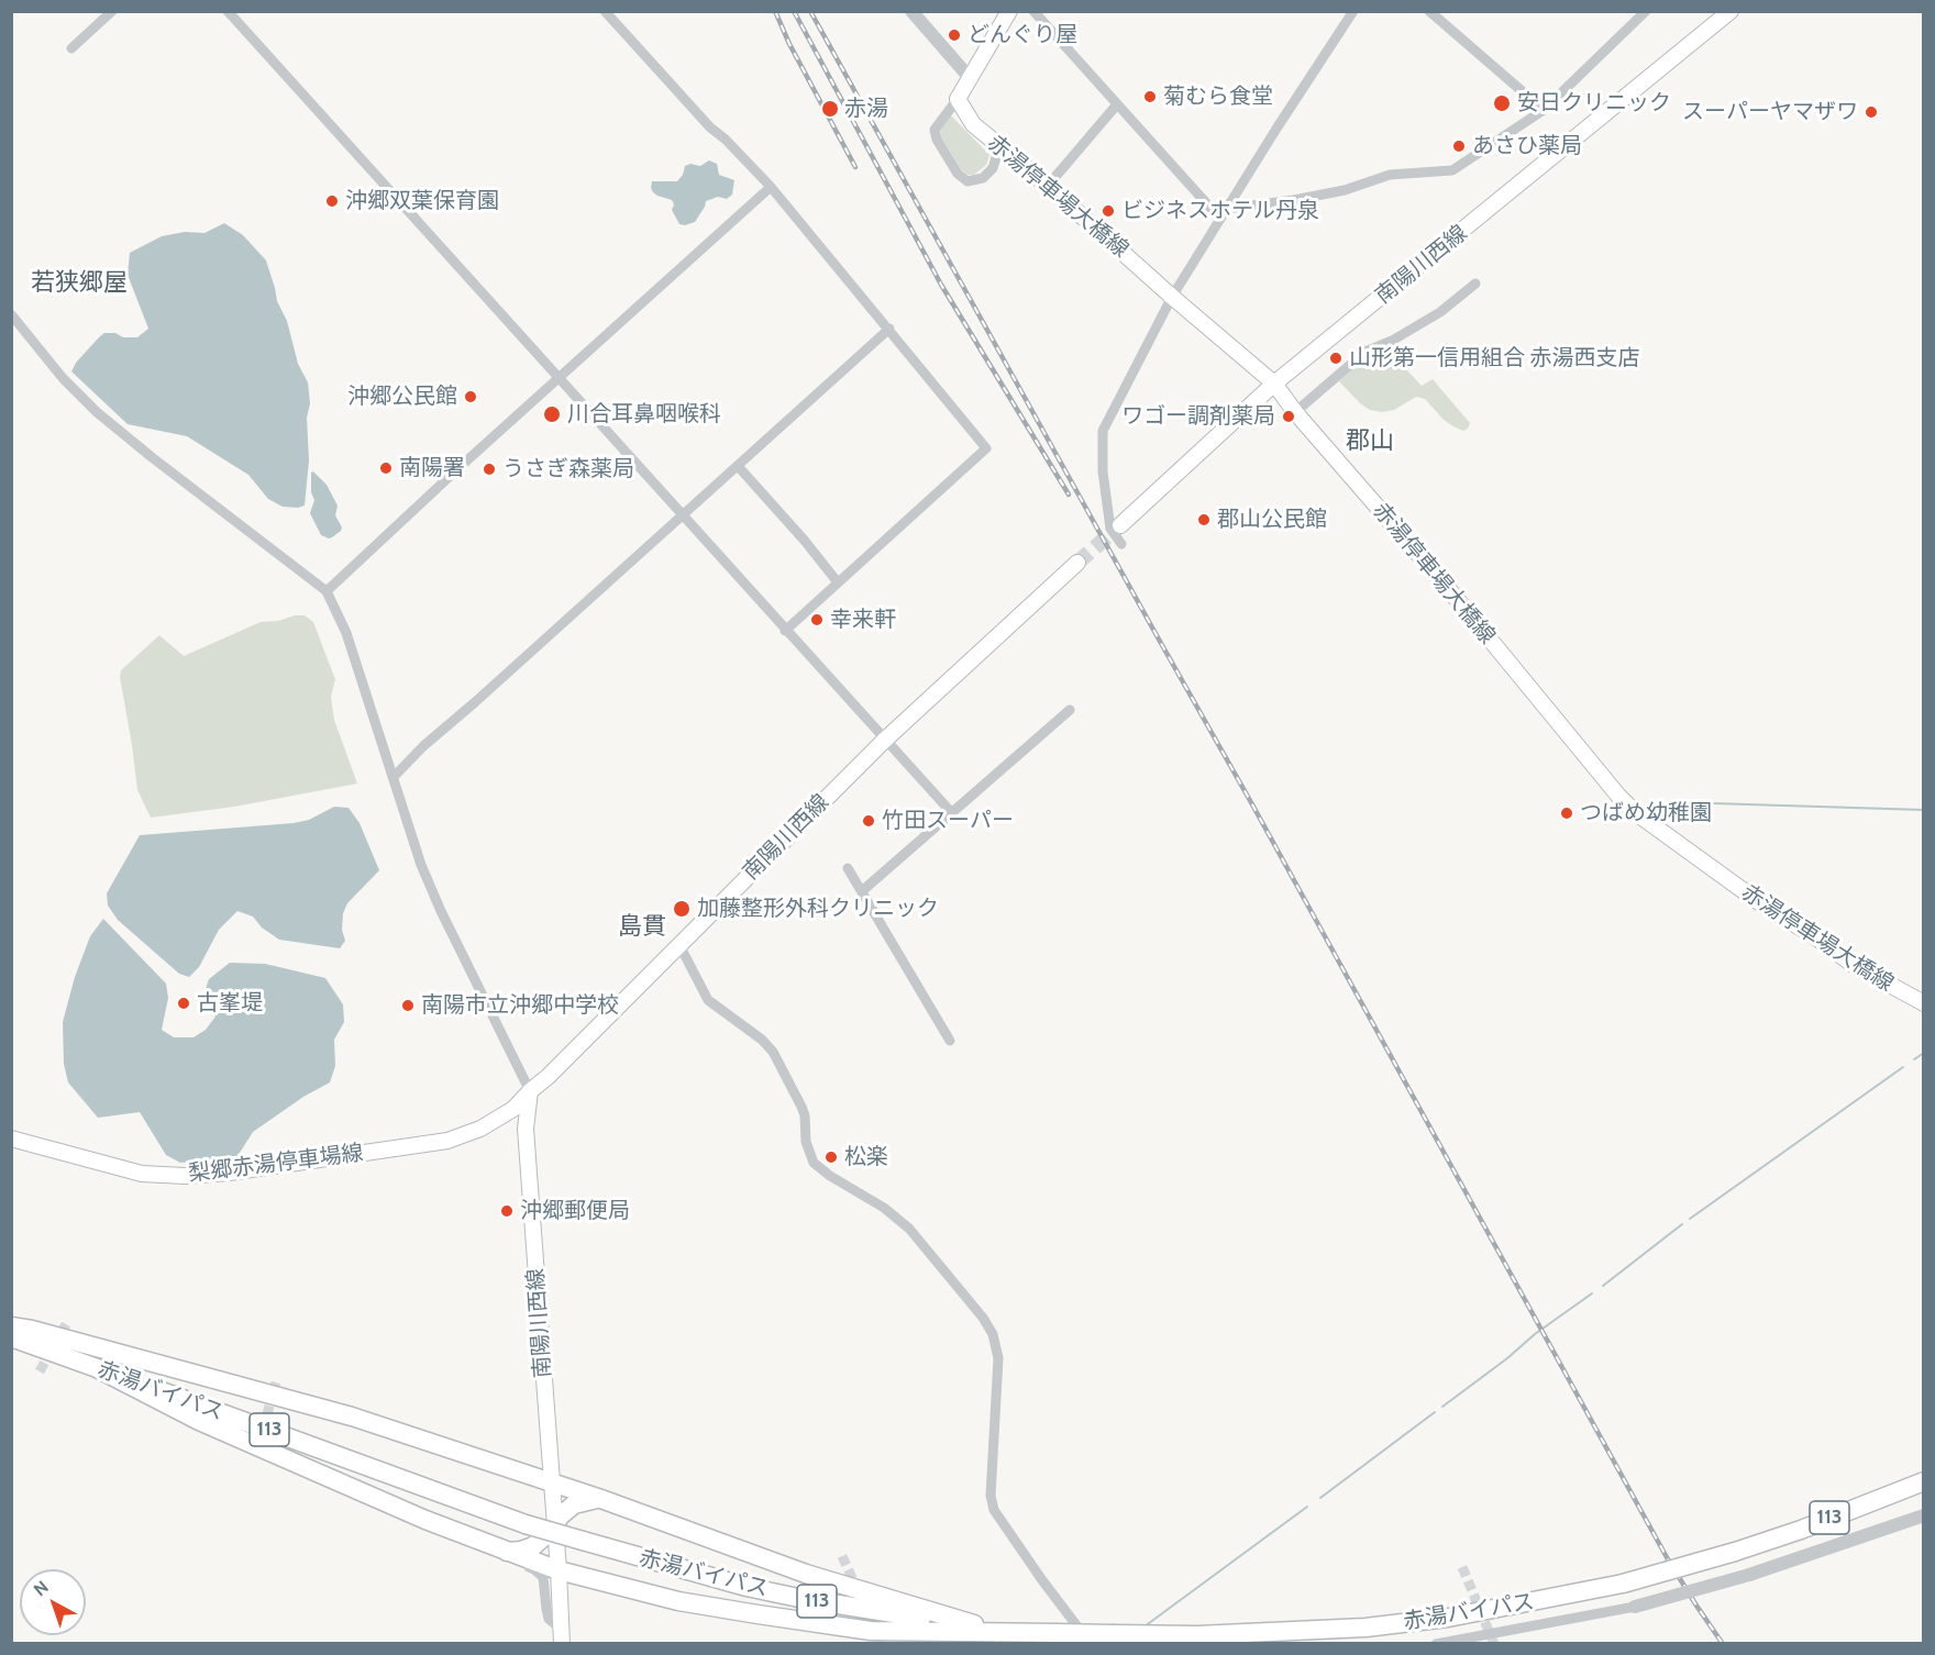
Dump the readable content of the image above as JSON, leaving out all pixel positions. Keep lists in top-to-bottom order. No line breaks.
{"streets":{"highway":["赤湯バイパス","113"],"main road":["赤湯停車場大橋線","南陽川西線","梨郷赤湯停車場線"]},"crossings":[["赤湯停車場大橋線","南陽川西線"],["南陽川西線","梨郷赤湯停車場線"]],"districts":["若狭郷屋","郡山","島貫"],"places":["どんぐり屋","菊むら食堂","安日クリニック","赤湯","スーパーヤマザワ","あさひ薬局","沖郷双葉保育園","ビジネスホテル丹泉","山形第一信用組合 赤湯西支店","沖郷公民館","川合耳鼻咽喉科","ワゴー調剤薬局","南陽署","うさぎ森薬局","郡山公民館","幸来軒","つばめ幼稚園","竹田スーパー","加藤整形外科クリニック","古峯堤","南陽市立沖郷中学校","松楽","沖郷郵便局"],"north":"top left"}
